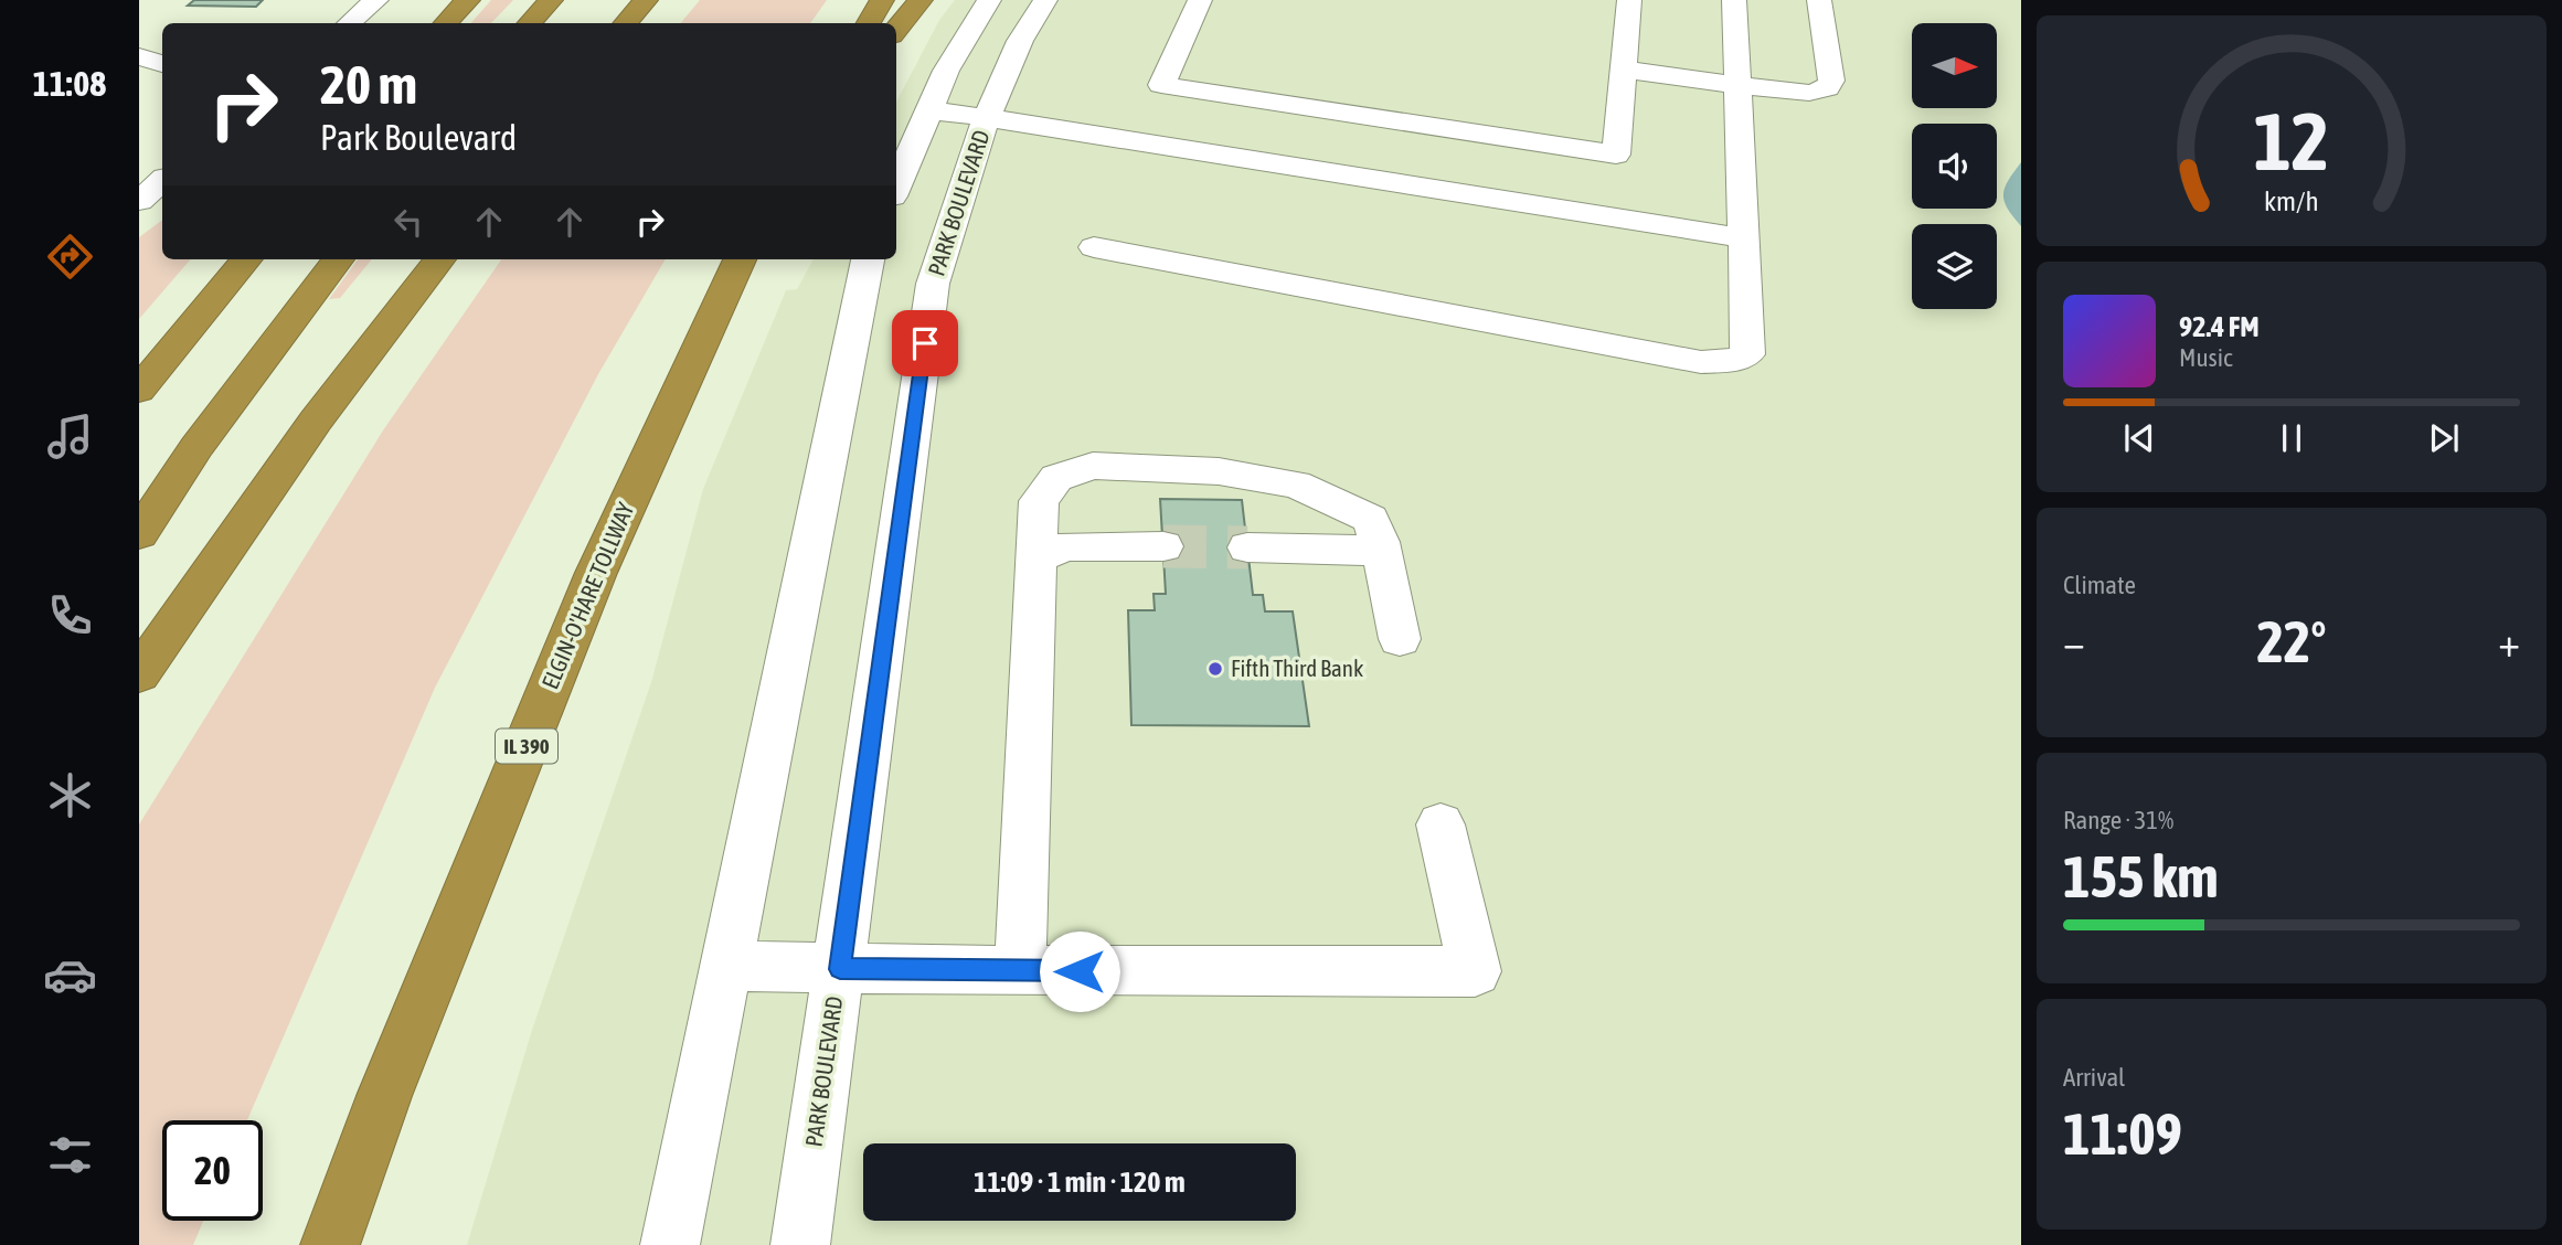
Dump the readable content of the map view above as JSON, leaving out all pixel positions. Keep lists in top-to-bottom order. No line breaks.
{"streets":{"highway":["ELGIN-O'HARE TOLLWAY","IL 390"],"street":["PARK BOULEVARD"]},"places":["Fifth Third Bank"],"north":"right","page":{"tabs":"11:08","turn":["20 m","Park Boulevard"],"song":["92.4 FM","Music"],"tile":["Climate",["Range · 31%","155 km"],["Arrival","11:09"]],"heat":["−","22°","+"],"limit":"20","trip":"11:09 · 1 min · 120 m","gauge":["12","km/h"]}}
